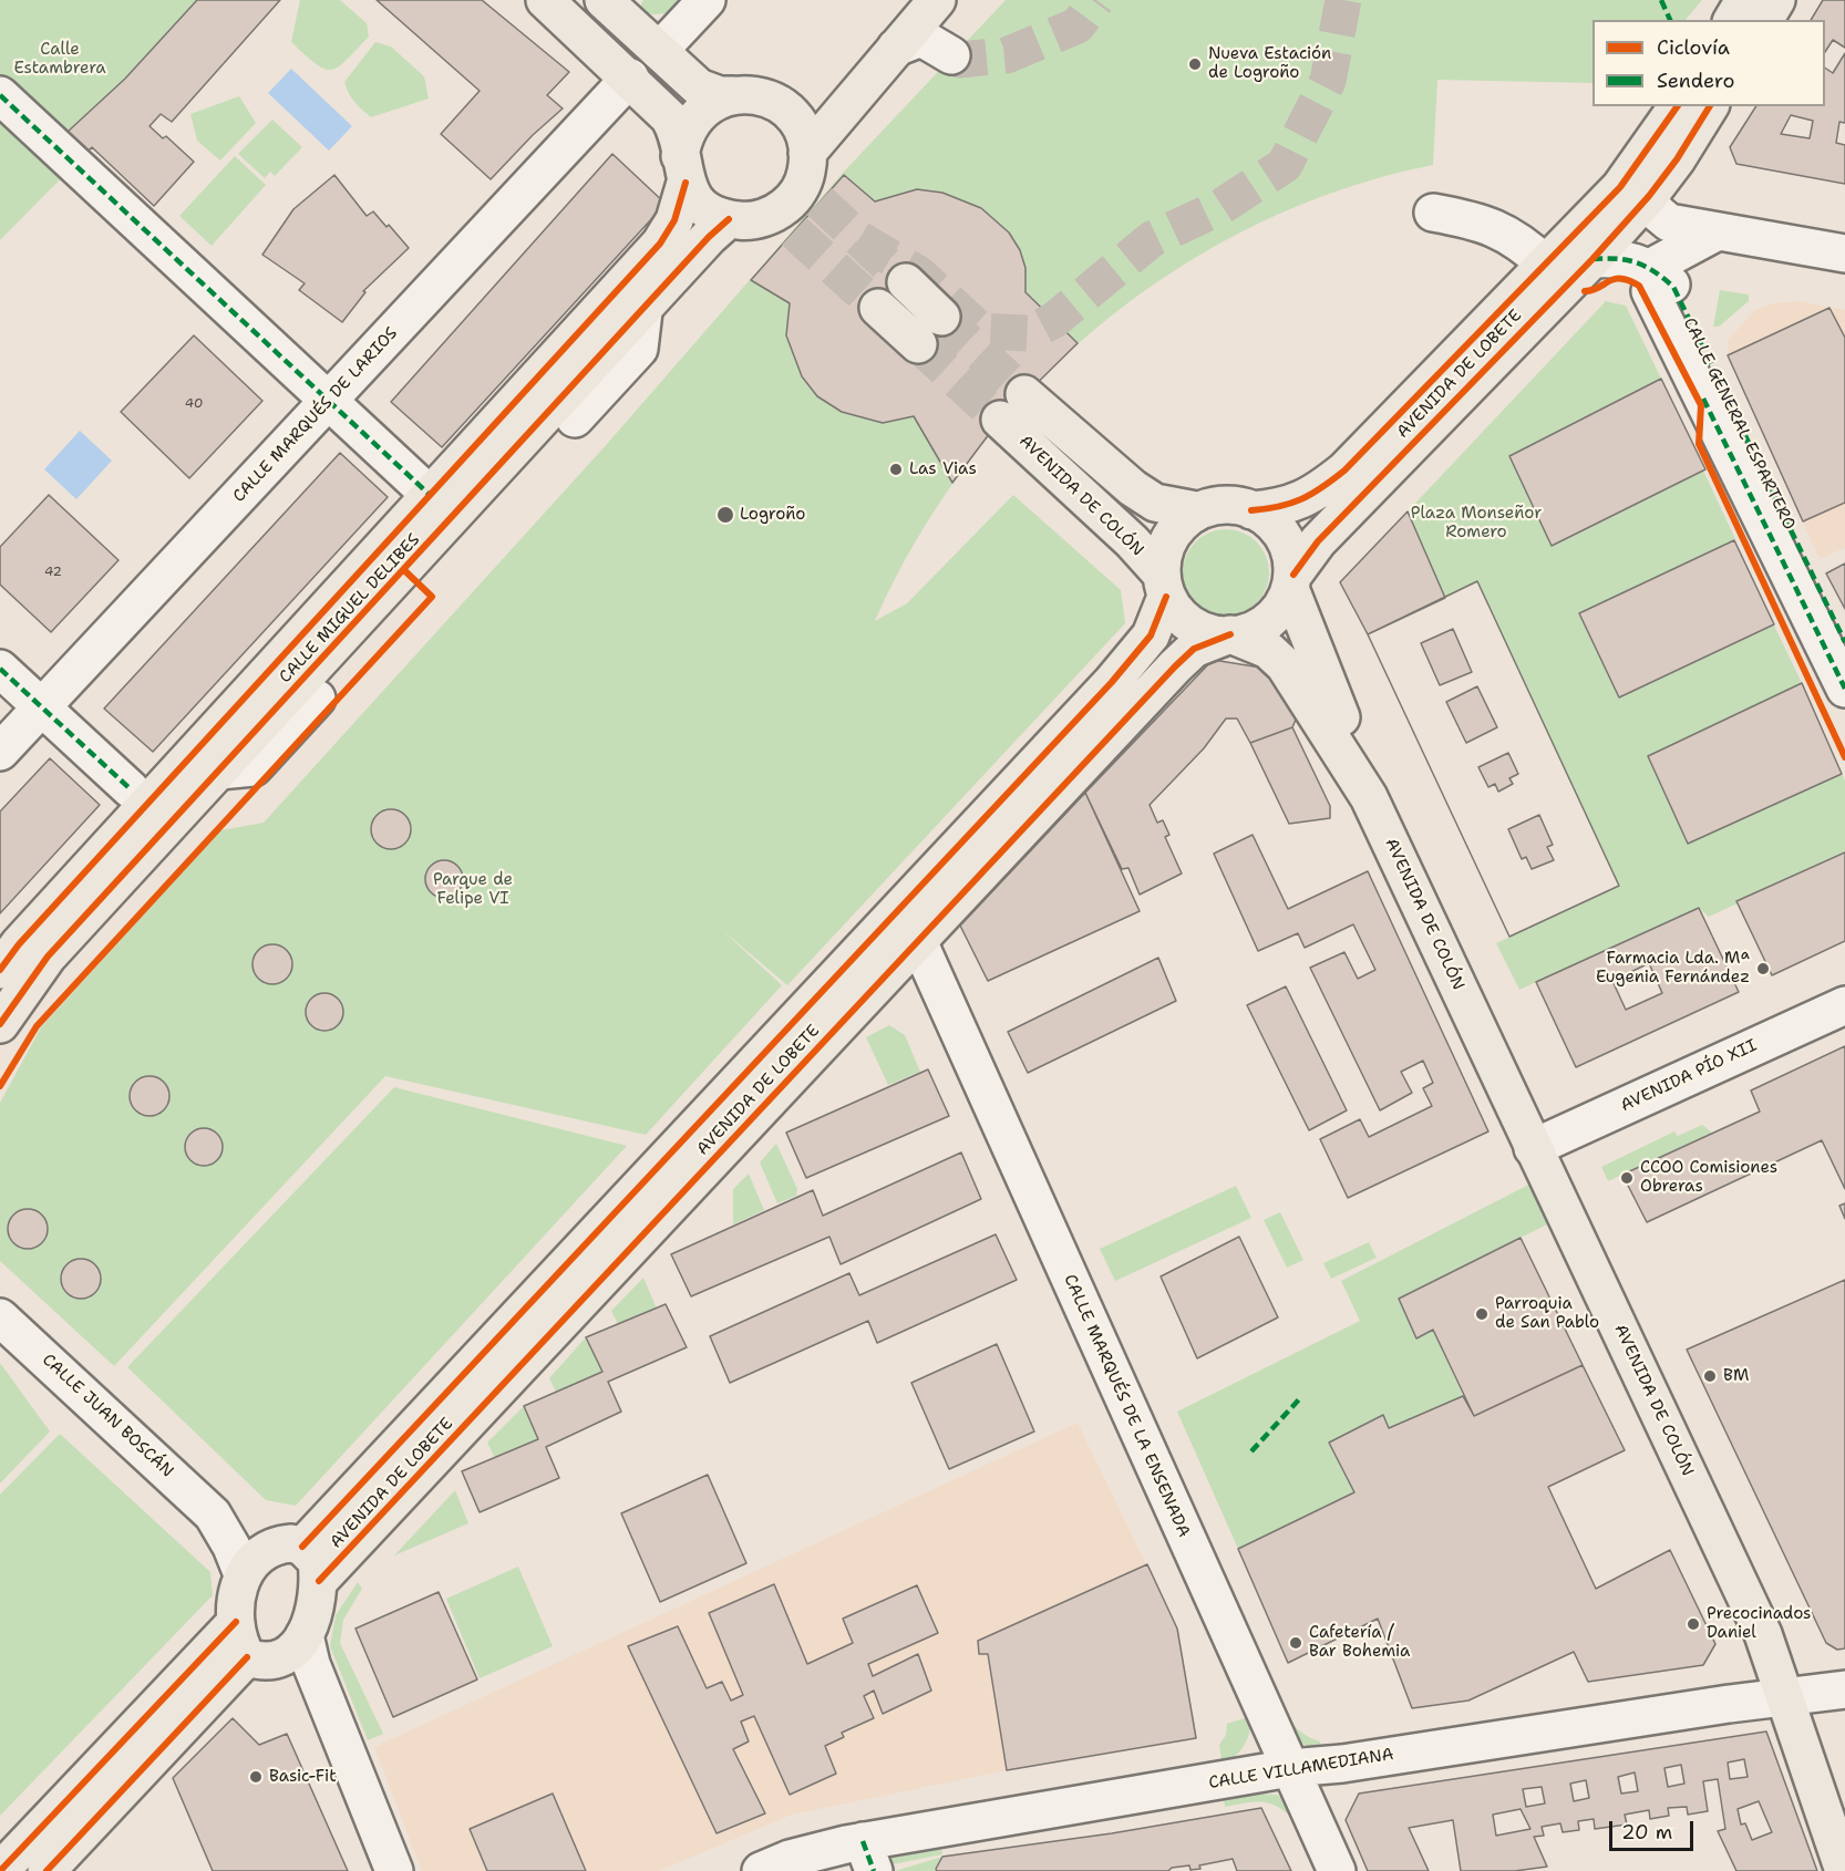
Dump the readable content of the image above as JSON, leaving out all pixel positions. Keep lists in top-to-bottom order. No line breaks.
{"streets":{"main road":["AVENIDA DE LOBETE","AVENIDA DE COLÓN","CALLE MIGUEL DELIBES"],"street":["CALLE MARQUÉS DE LARIOS","CALLE GENERAL ESPARTERO","AVENIDA PÍO XII","CALLE MARQUÉS DE LA ENSENADA","CALLE JUAN BOSCÁN","CALLE VILLAMEDIANA"]},"crossings":[["AVENIDA DE LOBETE","CALLE GENERAL ESPARTERO"],["AVENIDA DE LOBETE","AVENIDA DE COLÓN"],["AVENIDA DE LOBETE","CALLE MARQUÉS DE LA ENSENADA"],["AVENIDA DE LOBETE","CALLE JUAN BOSCÁN"],["AVENIDA DE COLÓN","AVENIDA PÍO XII"],["AVENIDA DE COLÓN","CALLE VILLAMEDIANA"],["CALLE MARQUÉS DE LA ENSENADA","CALLE VILLAMEDIANA"]],"parks":["Calle Estambrera","Plaza Monseñor Romero","Parque de Felipe VI"],"places":["Nueva Estación de Logroño","Las Vias","Logroño","Farmacia Lda. Mª Eugenia Fernández","CCOO Comisiones Obreras","Parroquia de San Pablo","BM","Precocinados Daniel","Cafetería / Bar Bohemia","Basic-Fit"],"house_numbers":["40","42"],"legend":["Ciclovía","Sendero"],"scale_bar":"20 m"}
